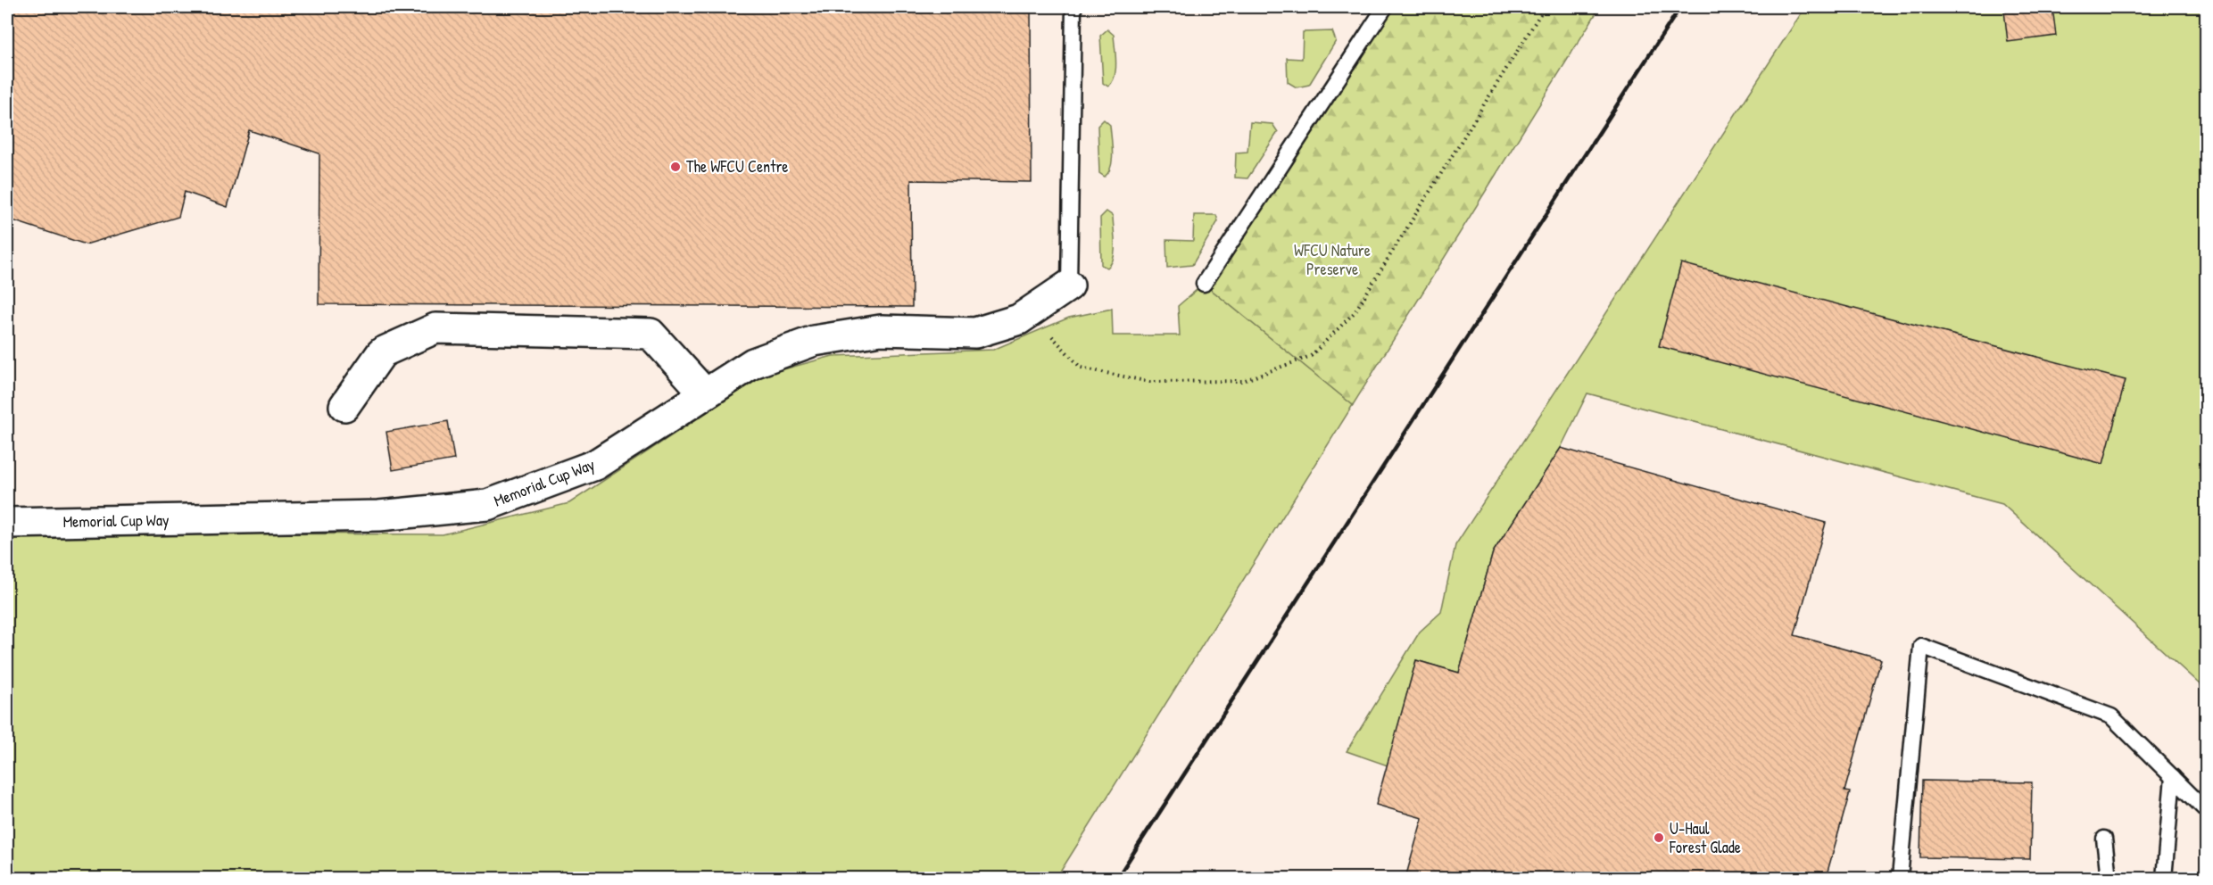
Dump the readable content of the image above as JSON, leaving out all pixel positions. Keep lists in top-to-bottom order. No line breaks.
{"streets":{"street":["Memorial Cup Way"]},"parks":["WFCU Nature Preserve"],"places":["The WFCU Centre","U-Haul Forest Glade"]}
